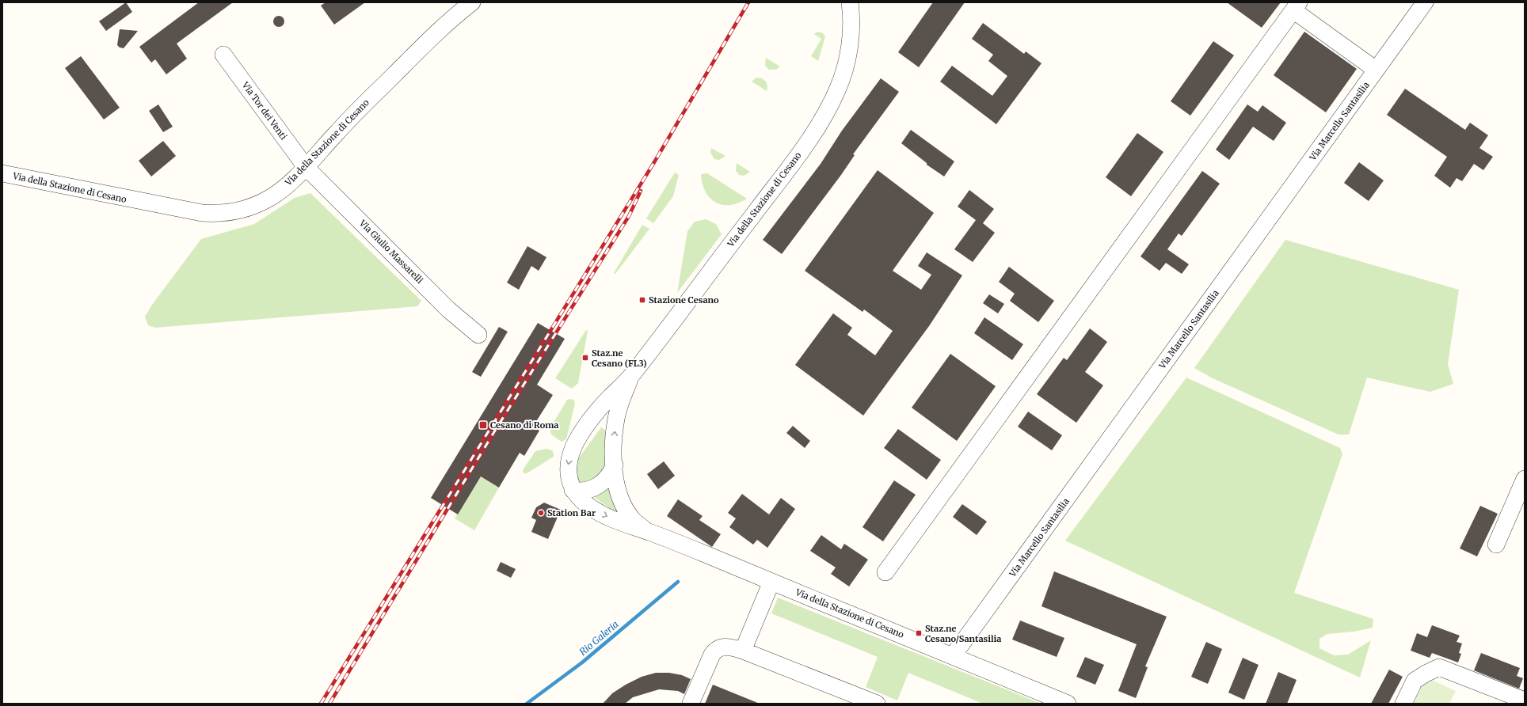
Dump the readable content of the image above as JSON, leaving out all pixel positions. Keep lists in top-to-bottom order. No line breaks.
{"streets":{"street":["Via Tor dei Venti","Via Marcello Santasilia","Via della Stazione di Cesano","Via Giulio Massarelli"]},"crossings":[["Via Tor dei Venti","Via della Stazione di Cesano"],["Via Tor dei Venti","Via Giulio Massarelli"],["Via Marcello Santasilia","Via della Stazione di Cesano"],["Via della Stazione di Cesano","Via Giulio Massarelli"]],"water":["Rio Galeria"],"places":{"transit":["Stazione Cesano","Staz.ne Cesano (FL3)","Cesano di Roma","Staz.ne Cesano/Santasilia"],"other":["Station Bar"]}}
